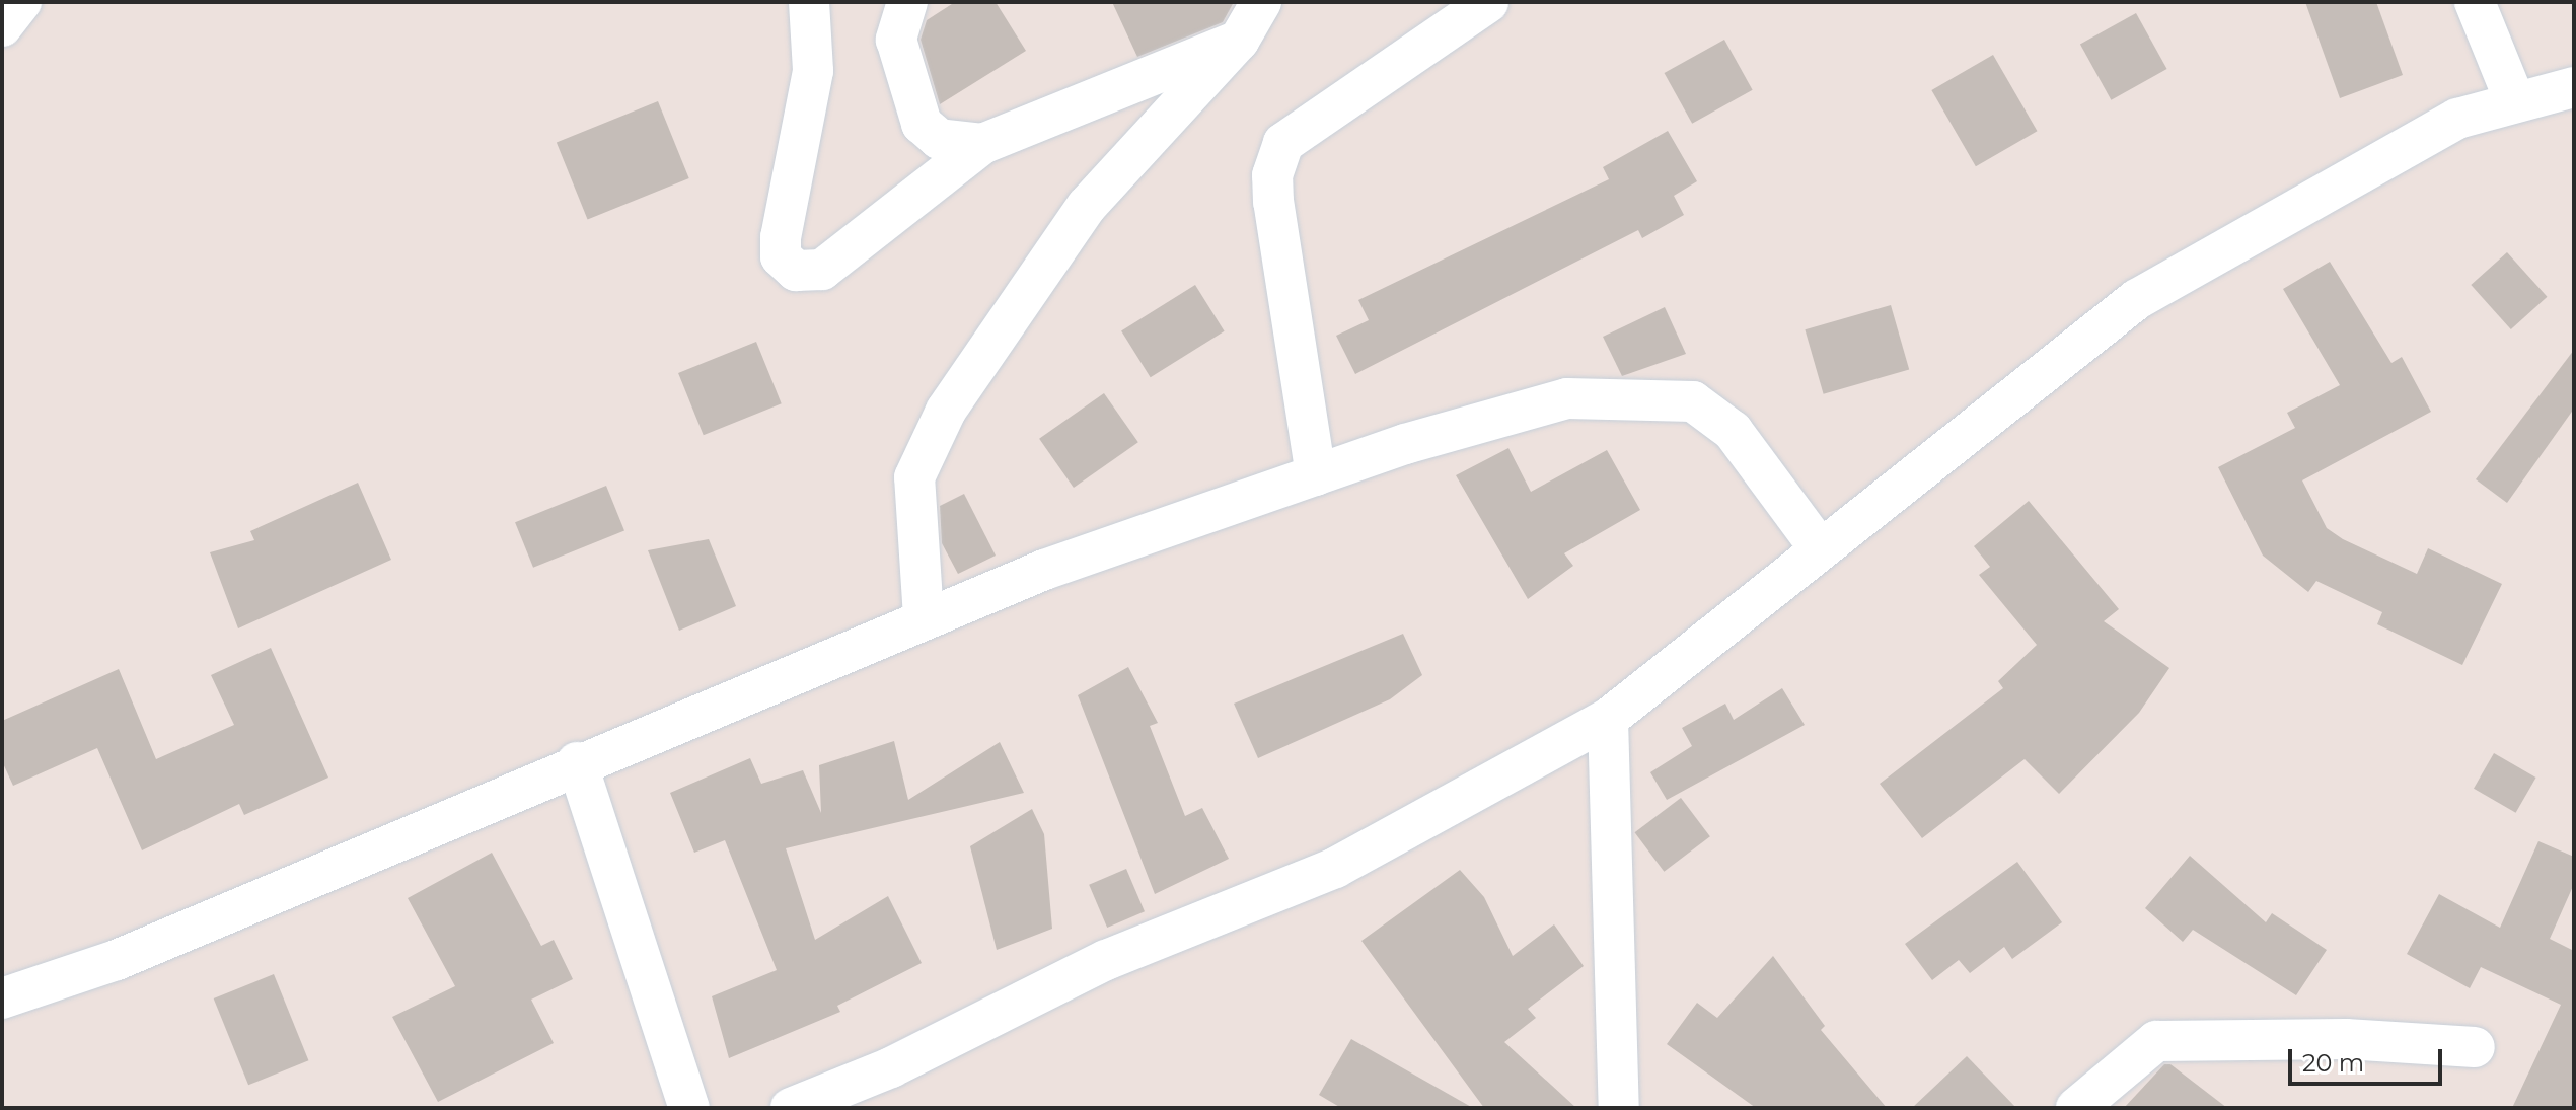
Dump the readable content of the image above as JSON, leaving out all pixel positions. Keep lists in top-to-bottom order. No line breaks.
{"scale_bar":"20 m"}
